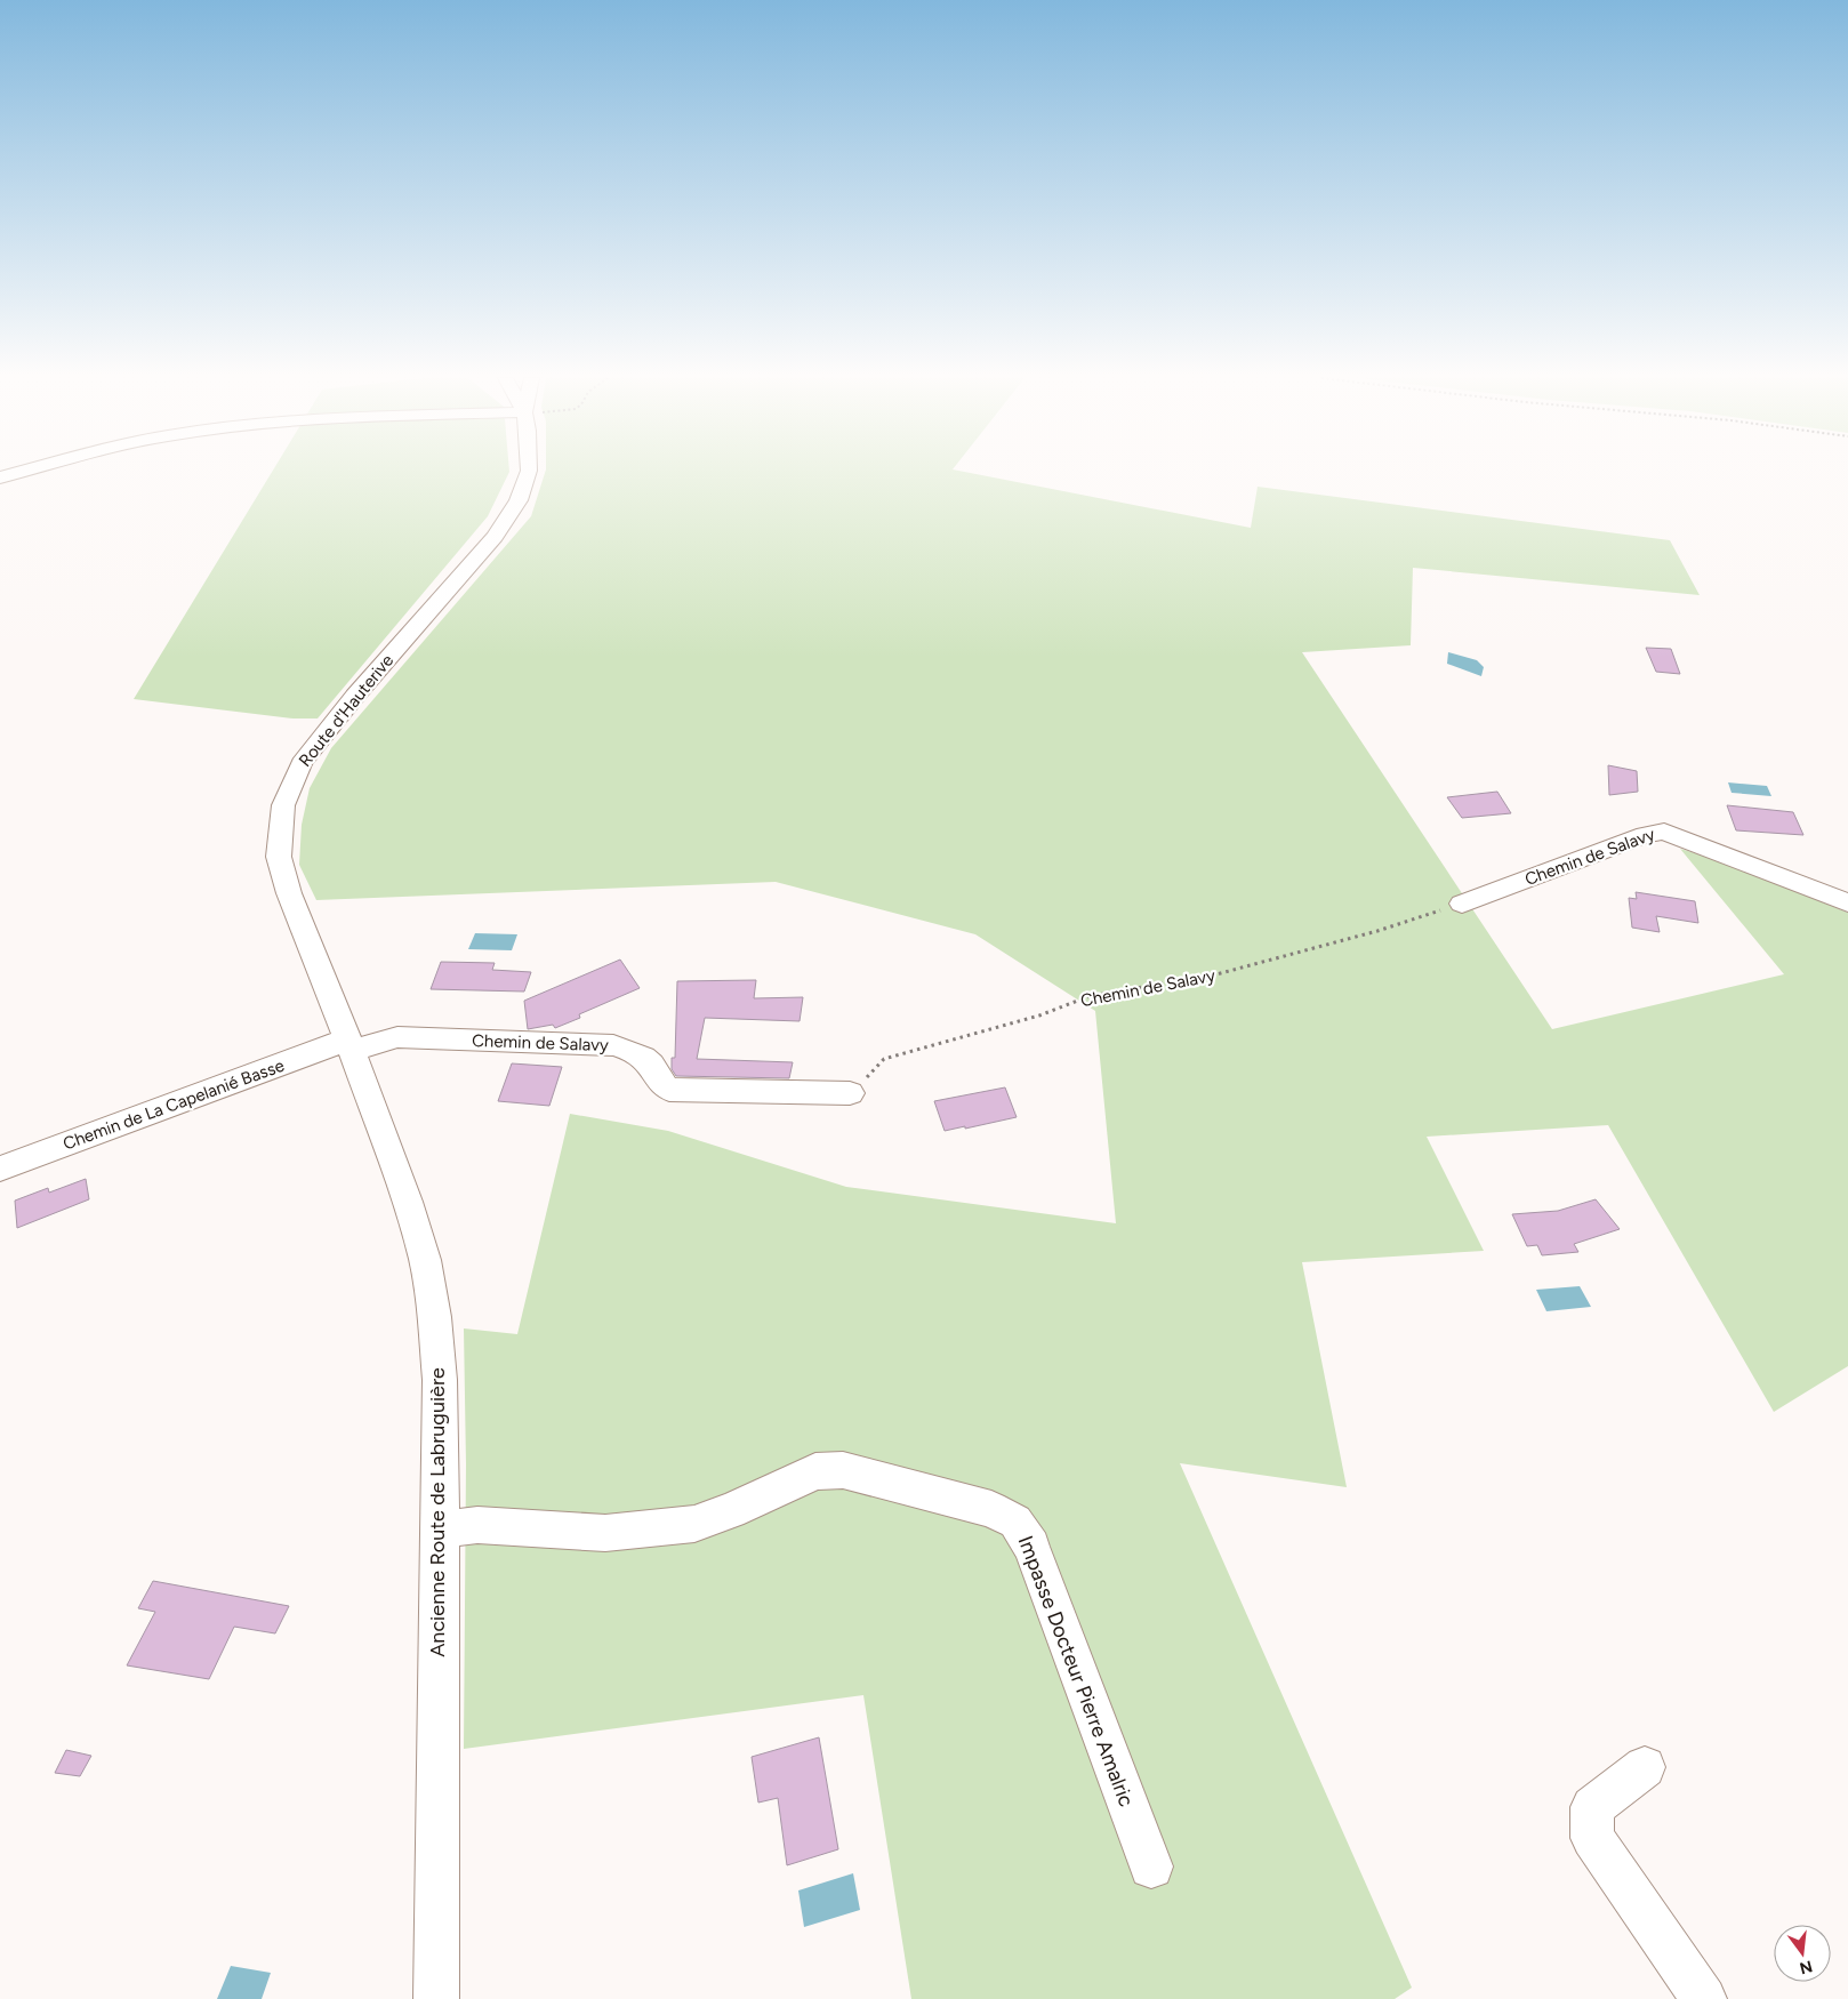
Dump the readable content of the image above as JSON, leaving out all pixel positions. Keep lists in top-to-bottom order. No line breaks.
{"streets":{"street":["Route d'Hauterive","Chemin de Salavy","Chemin de La Capelanié Basse","Ancienne Route de Labruguière","Impasse Docteur Pierre Amalric"]},"crossings":[["Route d'Hauterive","Chemin de Salavy"],["Route d'Hauterive","Chemin de La Capelanié Basse"],["Route d'Hauterive","Ancienne Route de Labruguière"],["Chemin de Salavy","Chemin de La Capelanié Basse"],["Chemin de Salavy","Ancienne Route de Labruguière"],["Chemin de La Capelanié Basse","Ancienne Route de Labruguière"],["Ancienne Route de Labruguière","Impasse Docteur Pierre Amalric"]],"north":"bottom"}
